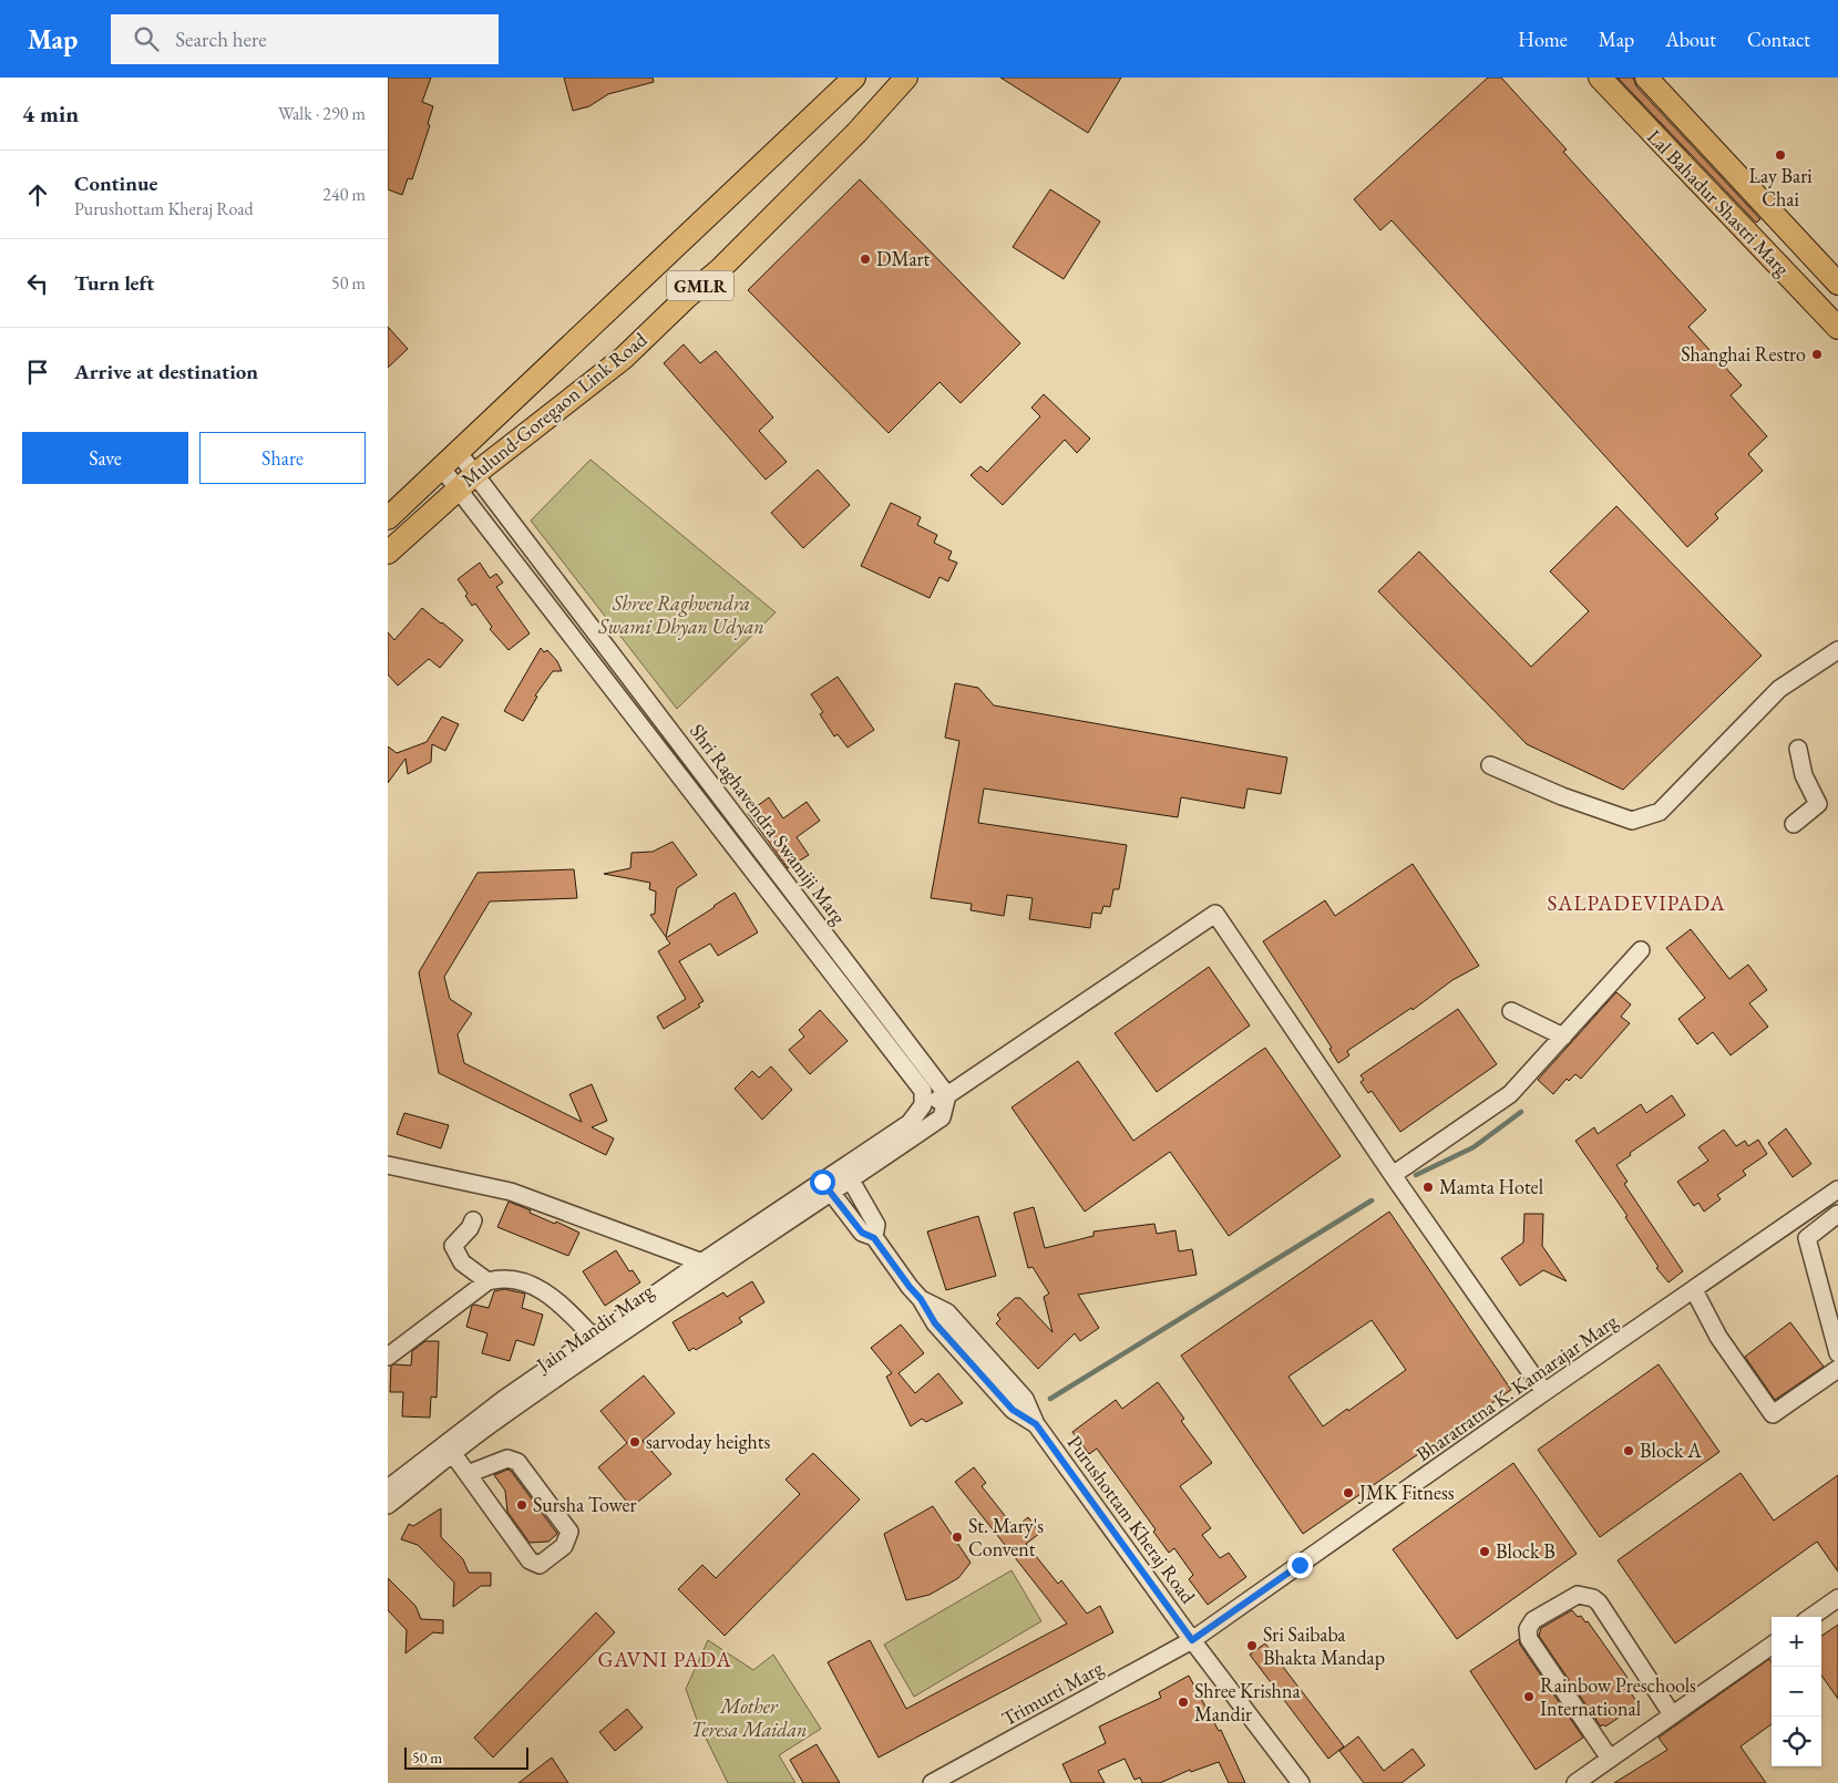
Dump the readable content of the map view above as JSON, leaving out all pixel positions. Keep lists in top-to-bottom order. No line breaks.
{"streets":{"main road":["Lal Bahadur Shastri Marg","GMLR","Mulund-Goregaon Link Road"],"street":["Shri Raghavendra Swamiji Marg","Jain Mandir Marg","Bharatratna K. Kamarajar Marg","Purushottam Kheraj Road","Trimurti Marg"]},"crossings":[["Mulund-Goregaon Link Road","Shri Raghavendra Swamiji Marg"],["Jain Mandir Marg","Purushottam Kheraj Road"],["Bharatratna K. Kamarajar Marg","Purushottam Kheraj Road"],["Bharatratna K. Kamarajar Marg","Trimurti Marg"],["Purushottam Kheraj Road","Trimurti Marg"]],"districts":["SALPADEVIPADA","GAVNI PADA"],"parks":["Shree Raghvendra Swami Dhyan Udyan","Mother Teresa Maidan"],"places":["Lay Bari Chai","DMart","Shanghai Restro","Mamta Hotel","sarvoday heights","Block A","JMK Fitness","Sursha Tower","St. Mary's Convent","Block B","Sri Saibaba Bhakta Mandap","Rainbow Preschools International","Shree Krishna Mandir"],"scale_bar":"50 m","page":{"header":"Map","search":"Search here","nav":["Home","Map","About","Contact"],"heading":["4 min","Walk · 290 m"],"list":[["Continue","Purushottam Kheraj Road","240 m"],["Turn left","50 m"],"Arrive at destination"],"buttons":["Save","Share"],"map_buttons":["+","−"],"scale":"50 m"}}
